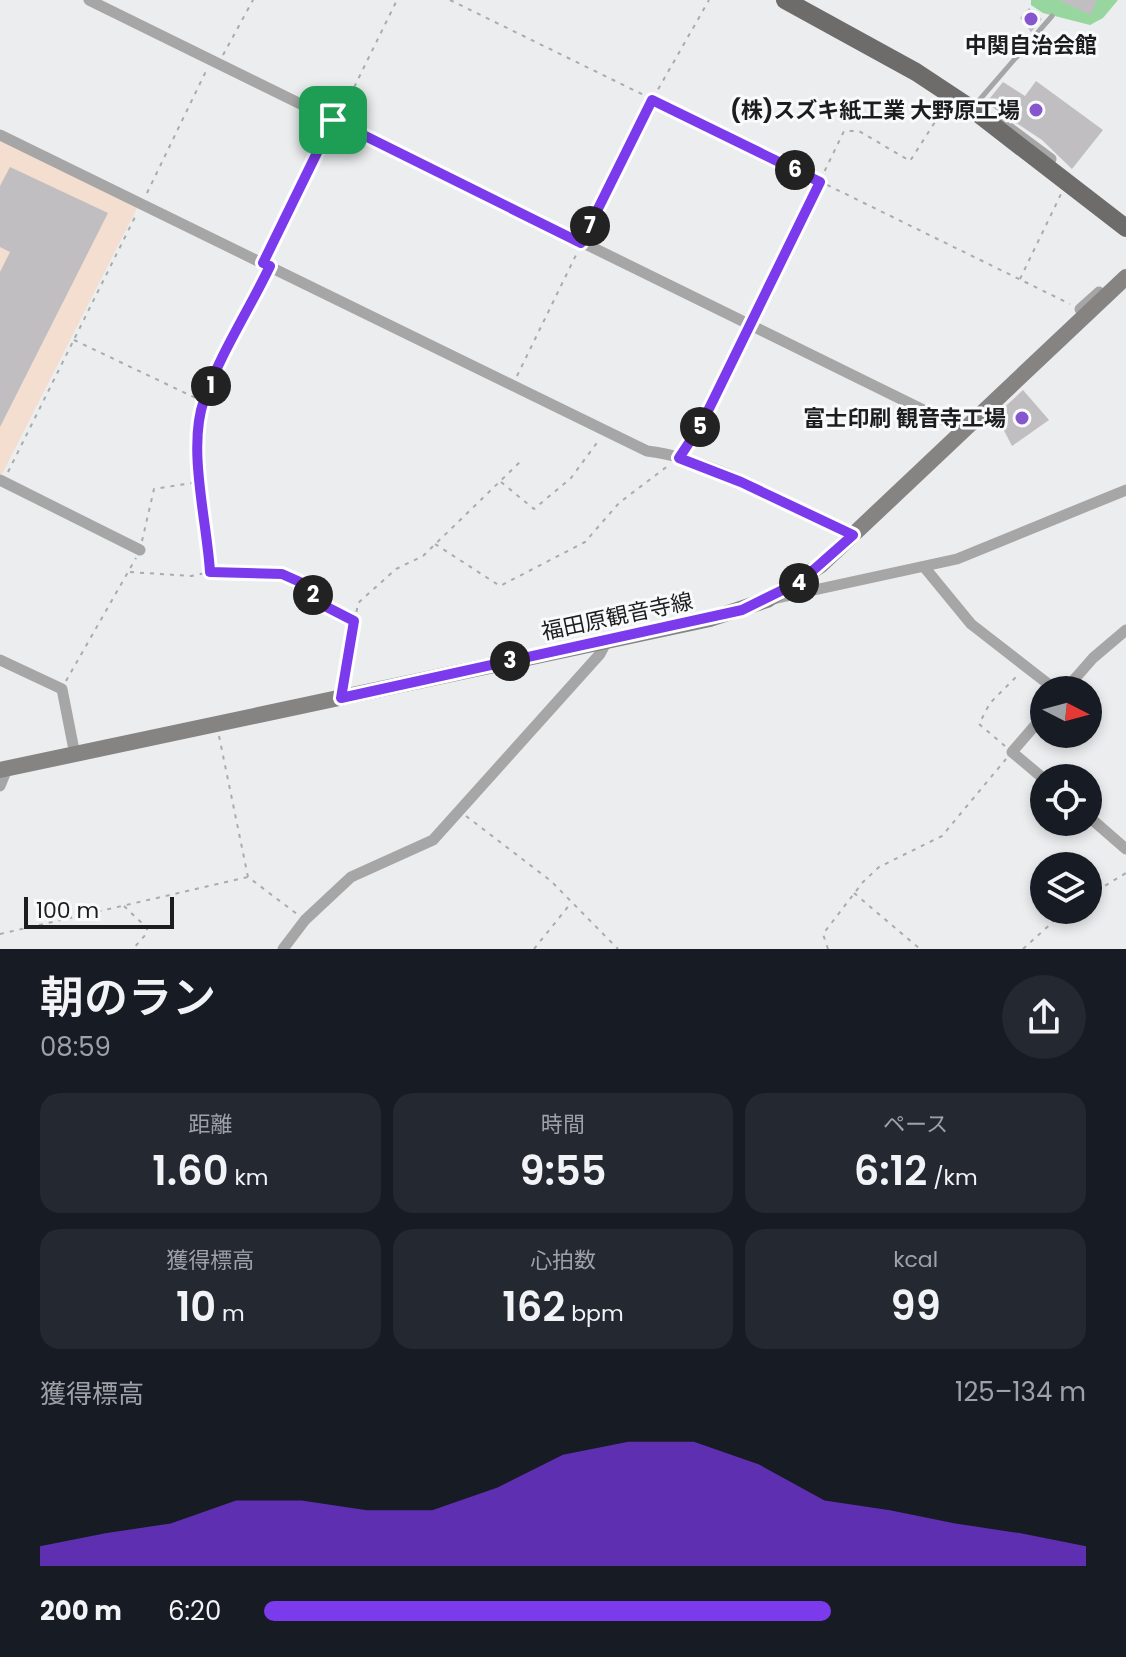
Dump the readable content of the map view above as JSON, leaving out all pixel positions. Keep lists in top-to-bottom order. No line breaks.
{"streets":{"main road":["福田原観音寺線"]},"places":["中関自治会館","(株)スズキ紙工業 大野原工場","富士印刷 観音寺工場"],"scale_bar":"100 m","north":"right","page":{"pins":["6","7","1","5","4","2","3"],"scale":"100 m","heading":["朝のラン","08:59"],"stats":[["距離","1.60 km"],["時間","9:55"],["ペース","6:12 /km"],["獲得標高","10 m"],["心拍数","162 bpm"],["kcal","99"]],"chart":["獲得標高","125–134 m"],"list":[{"name":"200 m","note":"6:20"}]}}
